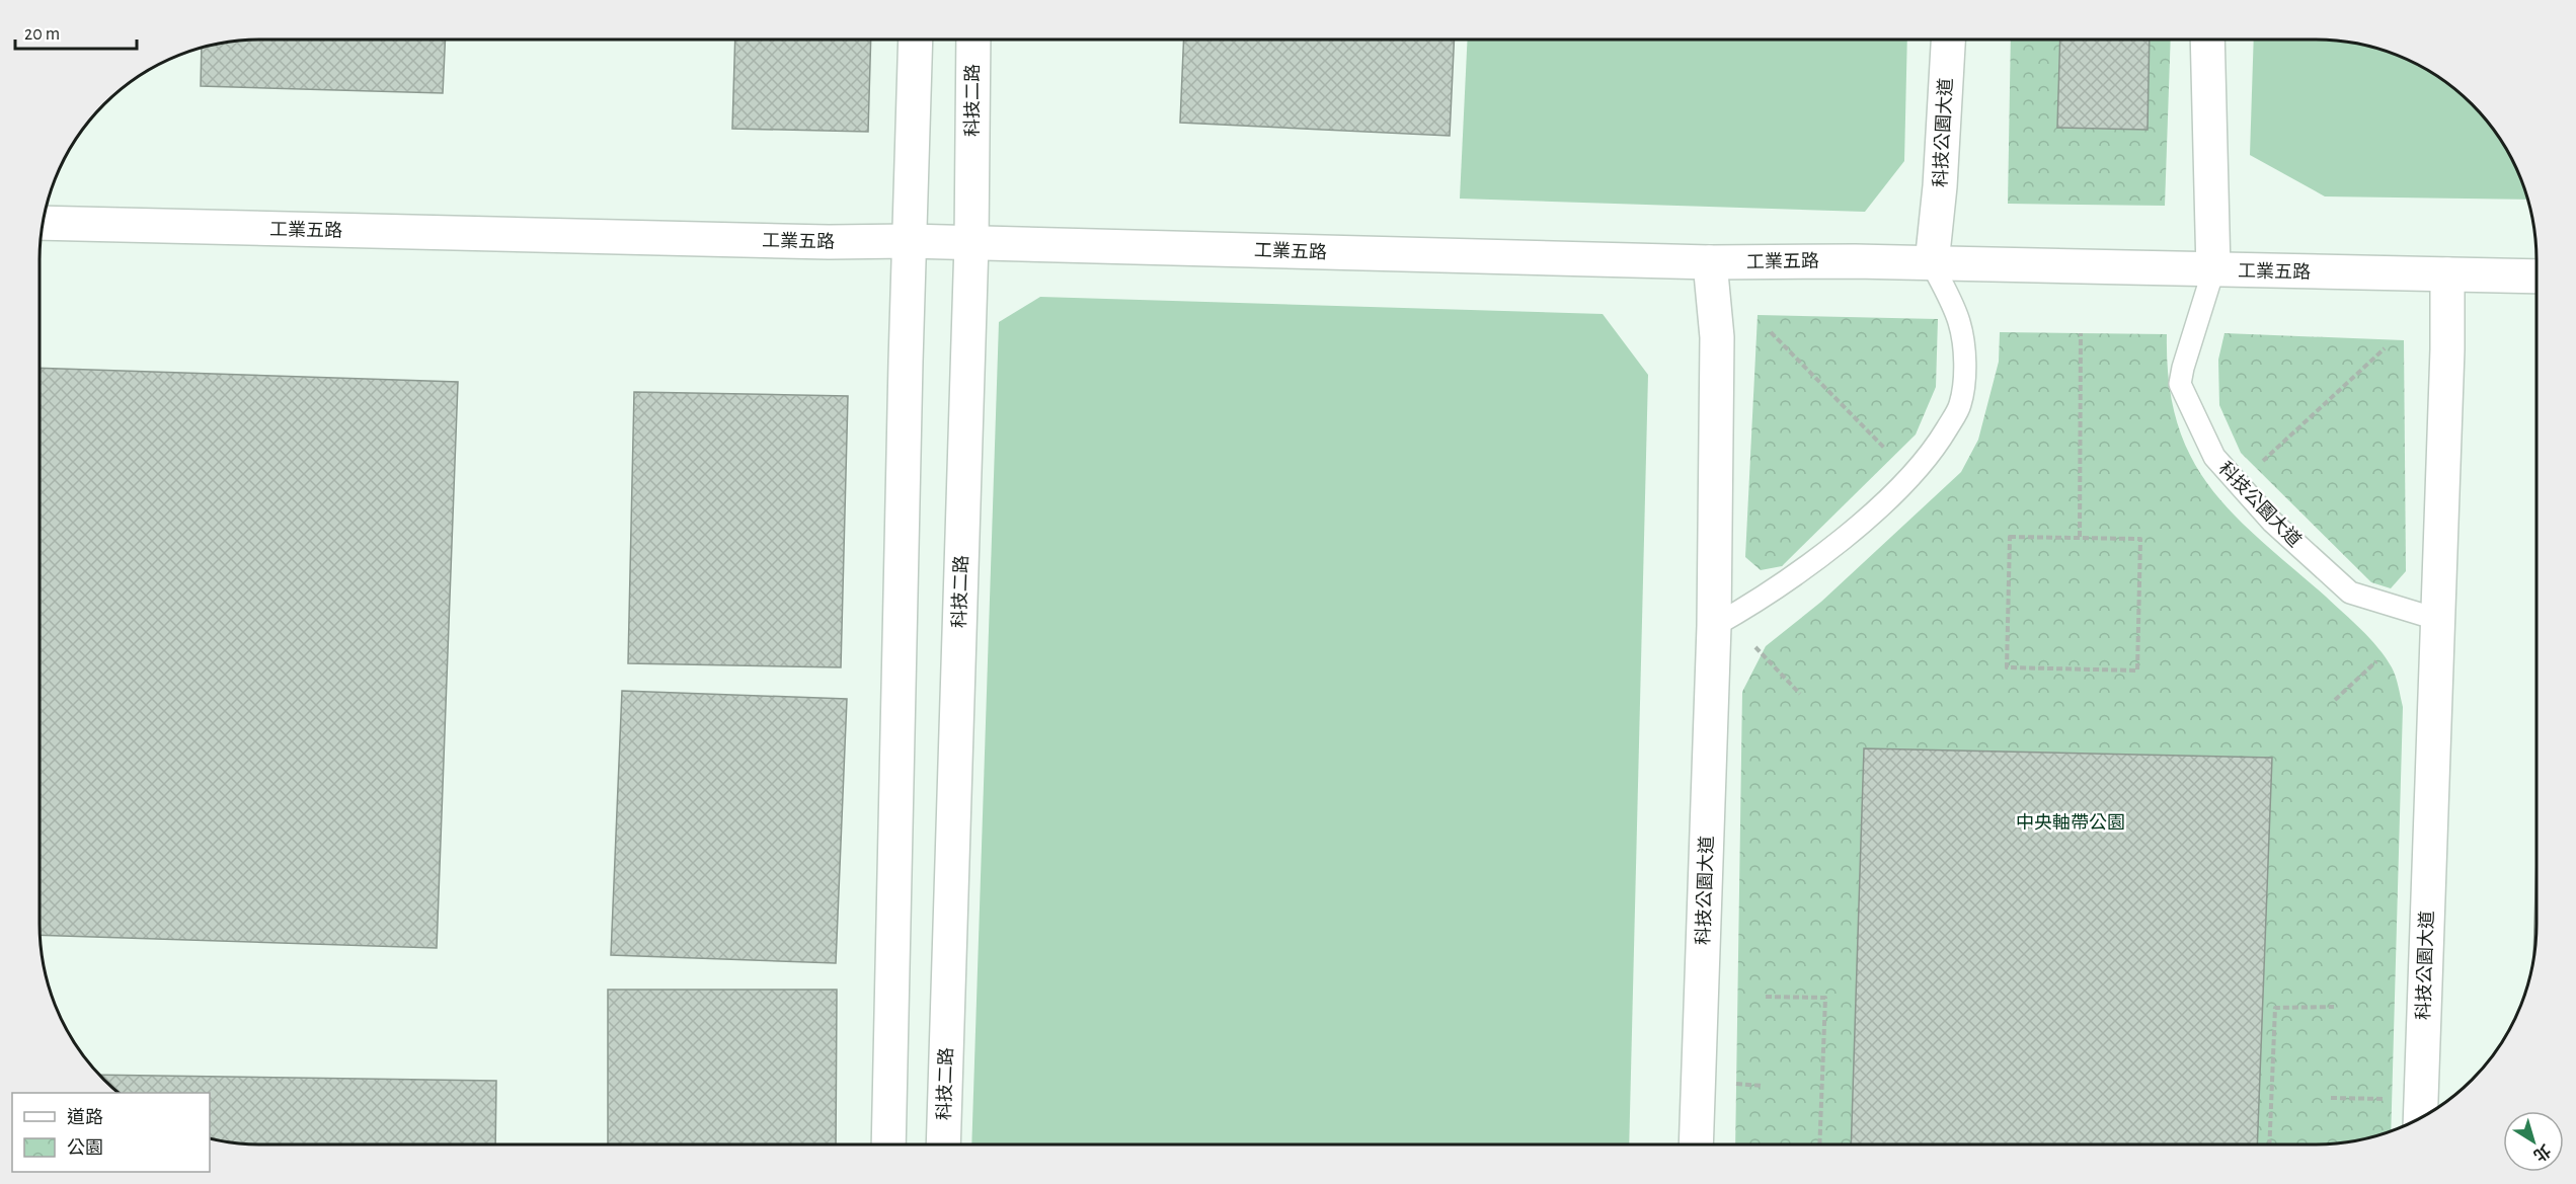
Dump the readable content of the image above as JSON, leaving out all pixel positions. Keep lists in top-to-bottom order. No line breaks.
{"streets":{"street":["科技二路","科技公園大道","工業五路"]},"crossings":[["科技二路","工業五路"],["科技公園大道","工業五路"]],"parks":["中央軸帶公園"],"legend":["道路","公園"],"scale_bar":"20 m","north":"bottom right"}
